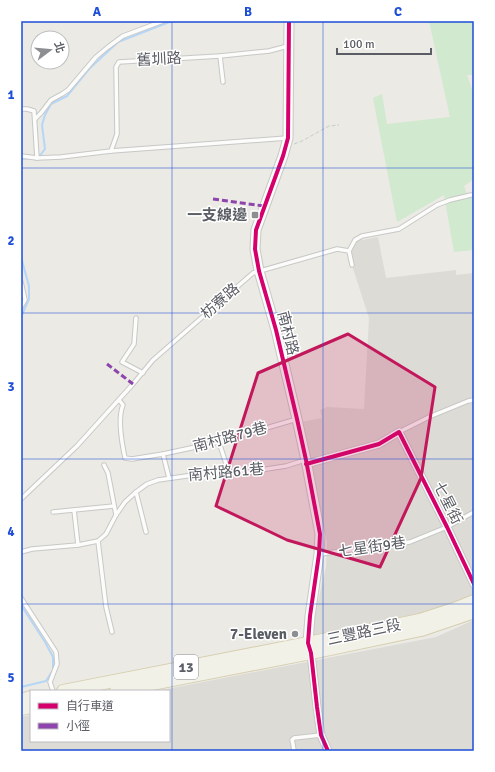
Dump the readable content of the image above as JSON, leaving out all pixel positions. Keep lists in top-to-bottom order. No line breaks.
{"streets":{"main road":["三豐路三段","13"],"street":["南村路","七星街"],"lane":["舊圳路","枋寮路","南村路79巷","南村路61巷","七星街9巷"]},"crossings":[["舊圳路","南村路"],["枋寮路","南村路"],["枋寮路","南村路79巷"],["南村路","南村路79巷"],["南村路","南村路61巷"],["南村路","七星街9巷"],["南村路","三豐路三段"],["七星街","七星街9巷"]],"places":{"transit":["一支線邊"],"other":["7-Eleven"]},"legend":["自行車道","小徑"],"scale_bar":"100 m","north":"right","grid":{"columns":["A","B","C"],"rows":["1","2","3","4","5"]}}
